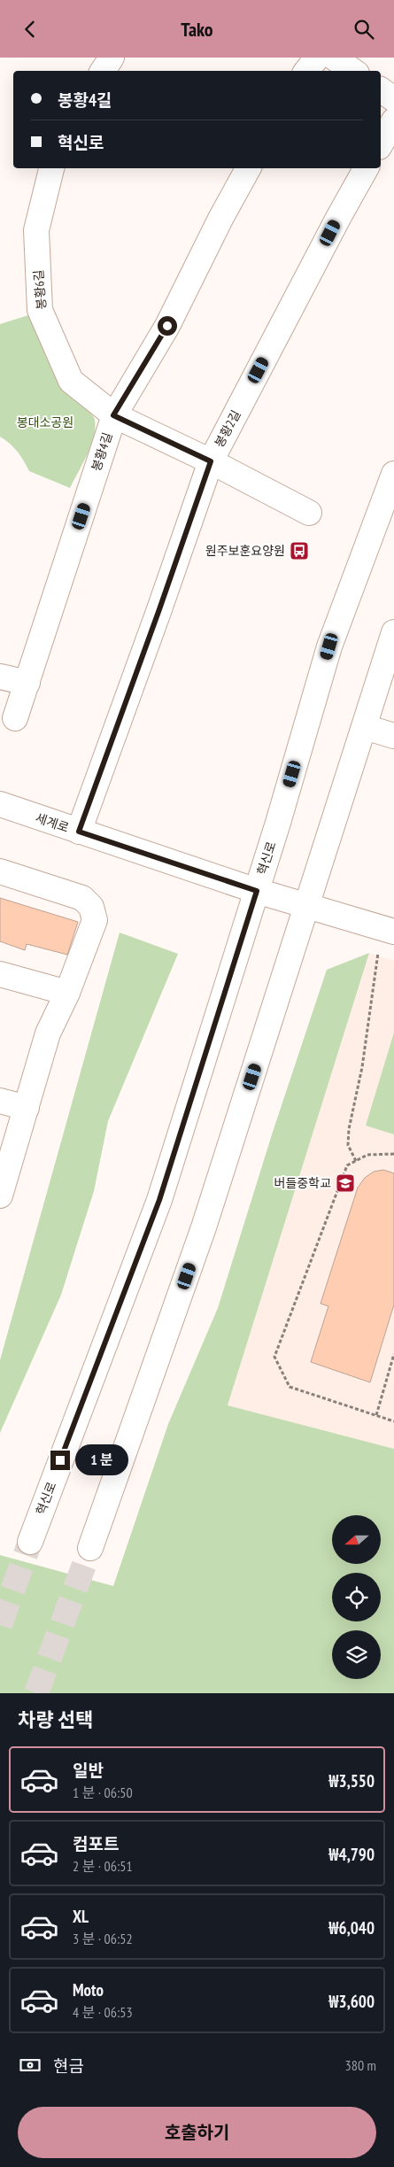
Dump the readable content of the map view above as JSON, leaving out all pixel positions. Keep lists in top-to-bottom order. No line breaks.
{"streets":{"street":["봉황6길","봉황2길","봉황4길","세계로","혁신로"]},"crossings":[["봉황6길","봉황2길"],["봉황6길","봉황4길"],["봉황2길","세계로"],["세계로","혁신로"]],"parks":["봉대소공원"],"places":{"bus stop":["원주보훈요양원"],"school or university":["버들중학교"]},"north":"left","page":{"header":"Tako","banner":["봉황4길","혁신로"],"bubble":"1 분","heading":"차량 선택","list":[{"name":"일반","note":"1 분 · 06:50","value":"₩3,550"},{"name":"컴포트","note":"2 분 · 06:51","value":"₩4,790"},{"name":"XL","note":"3 분 · 06:52","value":"₩6,040"},{"name":"Moto","note":"4 분 · 06:53","value":"₩3,600"}],"pay":["현금","380 m"],"buttons":"호출하기"}}
